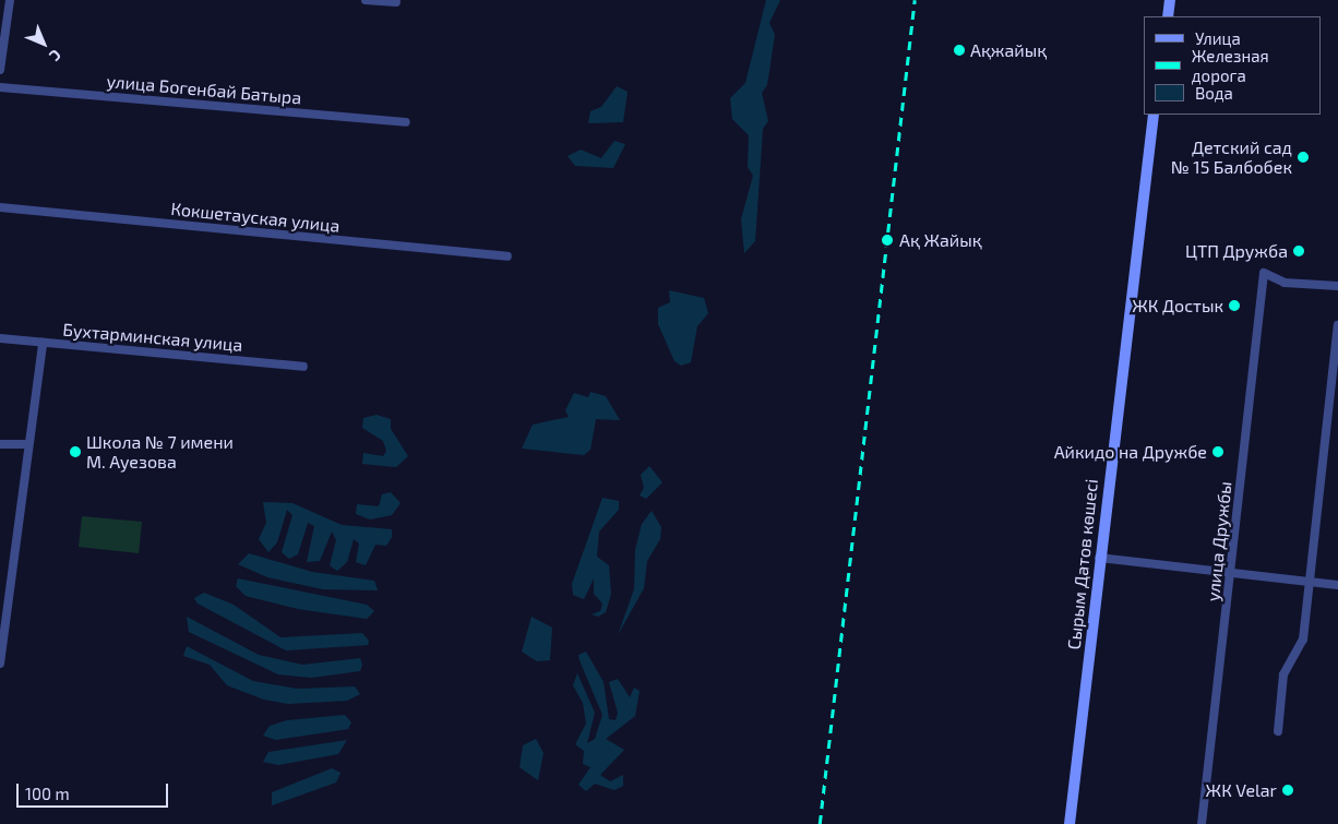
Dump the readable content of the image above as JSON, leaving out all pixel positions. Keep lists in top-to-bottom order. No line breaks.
{"streets":{"main road":["Сырым Датов көшесі"],"street":["улица Богенбай Батыра","Кокшетауская улица","Бухтарминская улица","улица Дружбы"]},"places":["Ақжайық","Детский сад № 15 Балбобек","Ақ Жайық","ЦТП Дружба","ЖК Достык","Школа № 7 имени М. Ауезова","Айкидо на Дружбе","ЖК Velar"],"legend":["Улица","Железная дорога","Вода"],"scale_bar":"100 m","north":"bottom right"}
